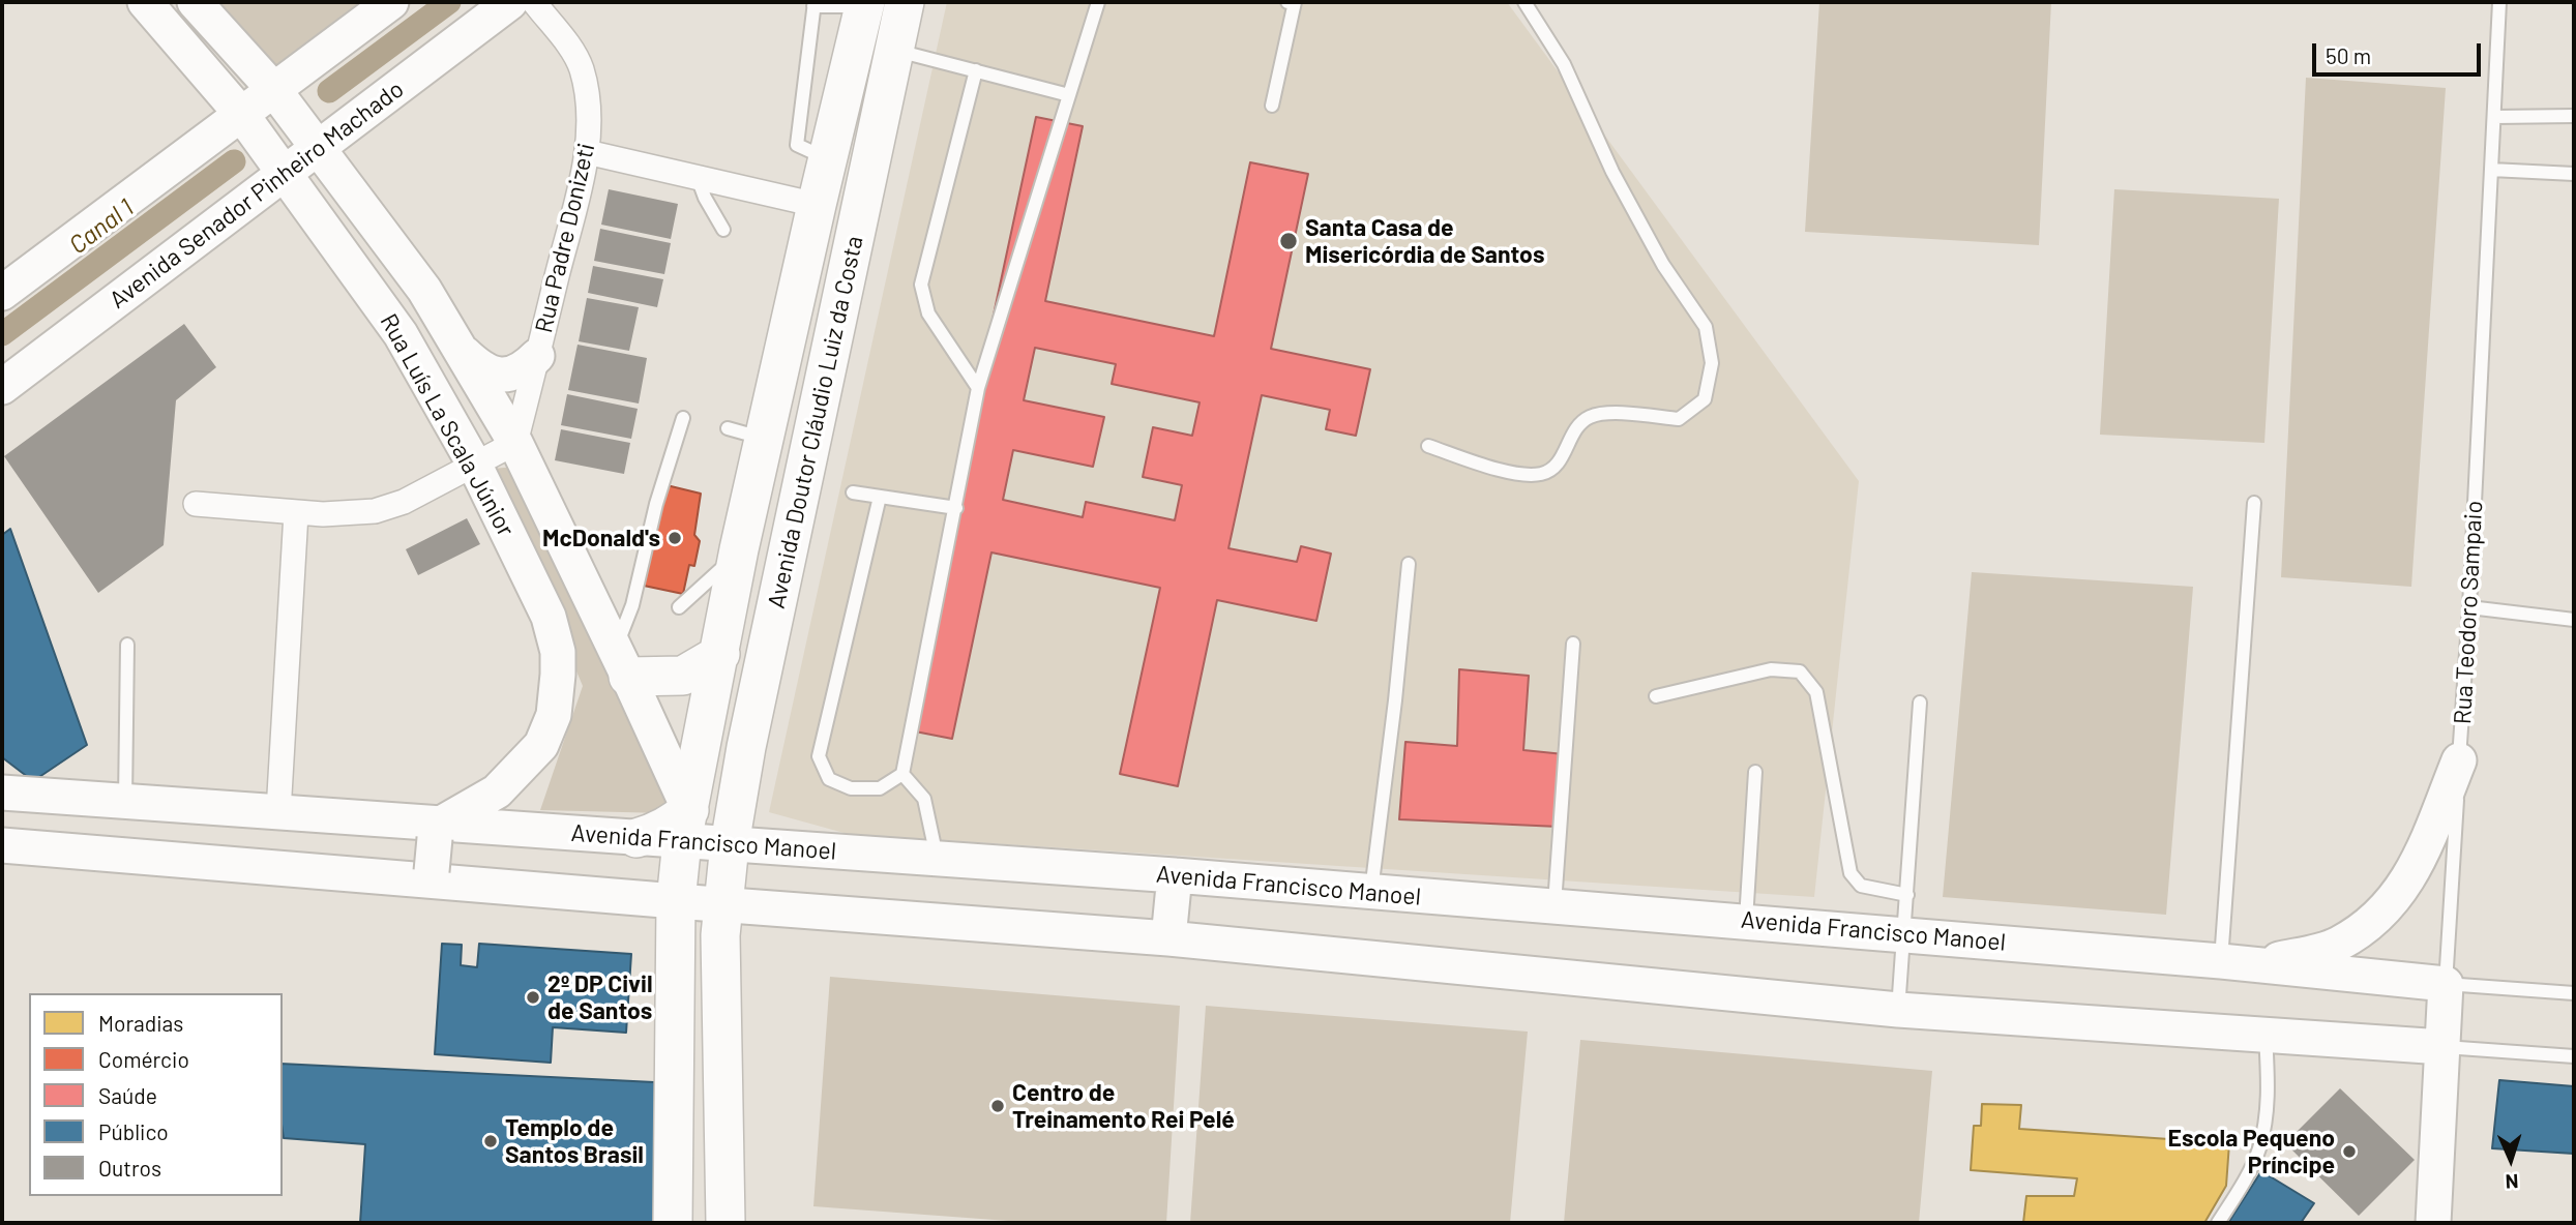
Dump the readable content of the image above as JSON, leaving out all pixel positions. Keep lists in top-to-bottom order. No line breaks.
{"streets":{"main road":["Avenida Doutor Cláudio Luiz da Costa"],"street":["Avenida Senador Pinheiro Machado","Rua Padre Donizeti","Rua Luís La Scala Júnior","Rua Teodoro Sampaio","Avenida Francisco Manoel"]},"crossings":[["Avenida Senador Pinheiro Machado","Rua Luís La Scala Júnior"],["Rua Padre Donizeti","Rua Luís La Scala Júnior"],["Avenida Doutor Cláudio Luiz da Costa","Rua Luís La Scala Júnior"],["Avenida Doutor Cláudio Luiz da Costa","Avenida Francisco Manoel"],["Rua Luís La Scala Júnior","Avenida Francisco Manoel"],["Rua Teodoro Sampaio","Avenida Francisco Manoel"]],"water":["Canal 1"],"places":["Santa Casa de Misericórdia de Santos","McDonald's","2º DP Civil de Santos","Centro de Treinamento Rei Pelé","Templo de Santos Brasil","Escola Pequeno Príncipe"],"legend":["Moradias","Comércio","Saúde","Público","Outros"],"scale_bar":"50 m","north":"bottom"}
